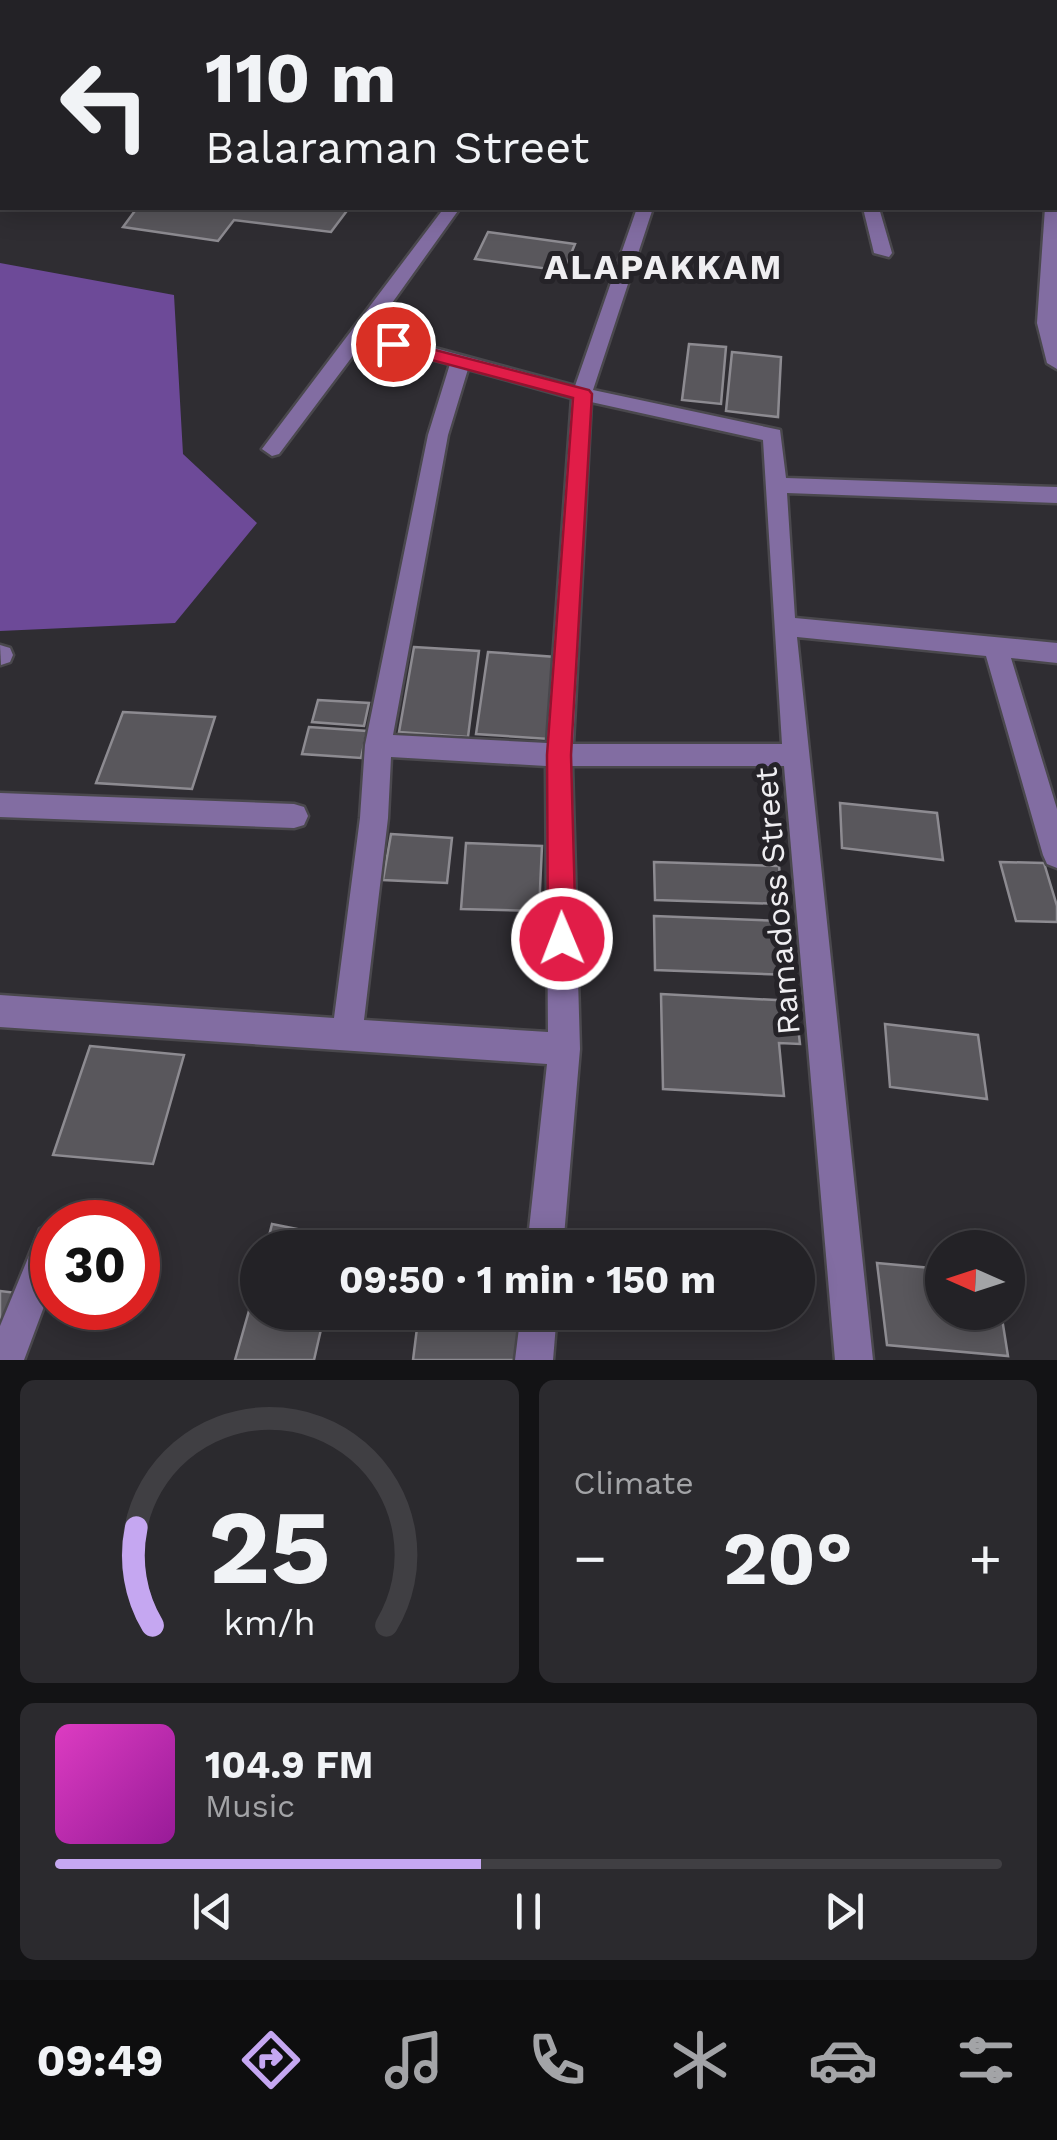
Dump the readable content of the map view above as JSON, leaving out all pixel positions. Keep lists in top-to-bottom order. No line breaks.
{"streets":{"street":["Ramadoss Street"]},"districts":["ALAPAKKAM"],"north":"left","page":{"turn":["110 m","Balaraman Street"],"limit":"30","trip":"09:50 · 1 min · 150 m","tile":"Climate","heat":["−","20°","+"],"song":["104.9 FM","Music"],"tabs":"09:49","gauge":["25","km/h"]}}
